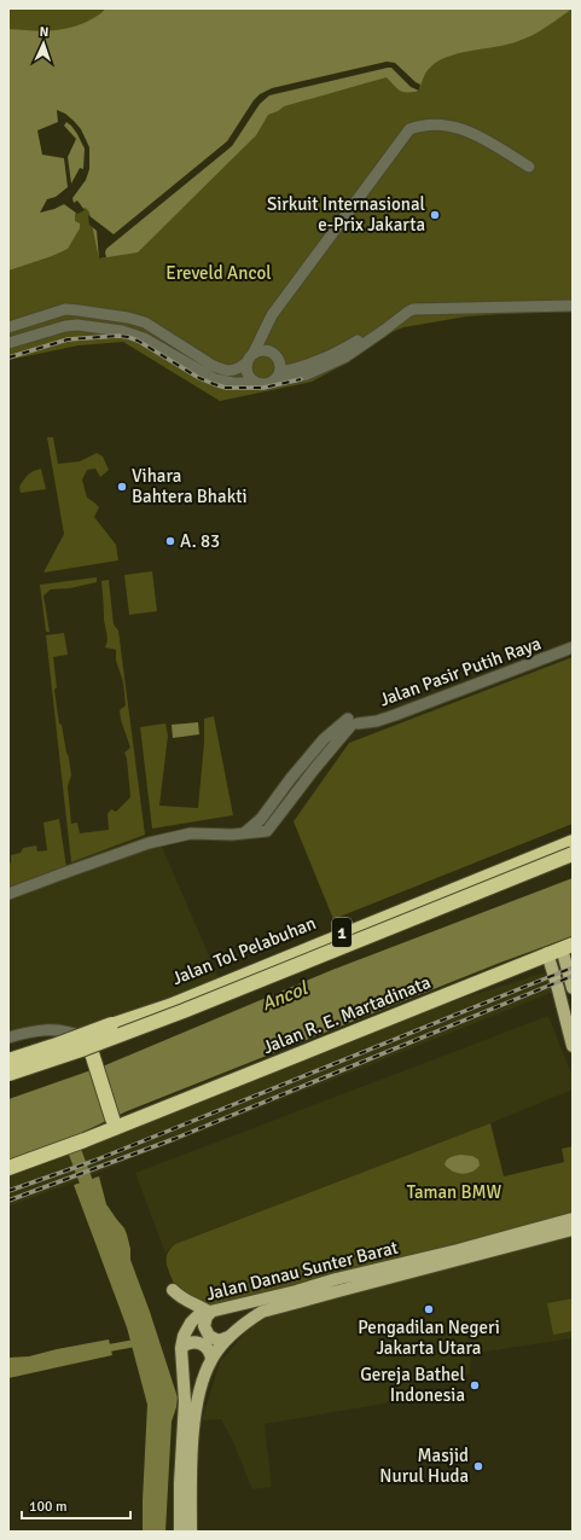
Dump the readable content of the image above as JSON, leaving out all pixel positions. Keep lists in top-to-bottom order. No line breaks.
{"streets":{"highway":["1","Jalan Tol Pelabuhan","Jalan R. E. Martadinata"],"main road":["Jalan Danau Sunter Barat"],"street":["Jalan Pasir Putih Raya"]},"crossings":[["1","Jalan Tol Pelabuhan"]],"water":["Ancol"],"parks":["Ereveld Ancol","Taman BMW"],"places":["Sirkuit Internasional e-Prix Jakarta","Vihara Bahtera Bhakti","A. 83","Pengadilan Negeri Jakarta Utara","Gereja Bathel Indonesia","Masjid Nurul Huda"],"scale_bar":"100 m","north":"top"}
